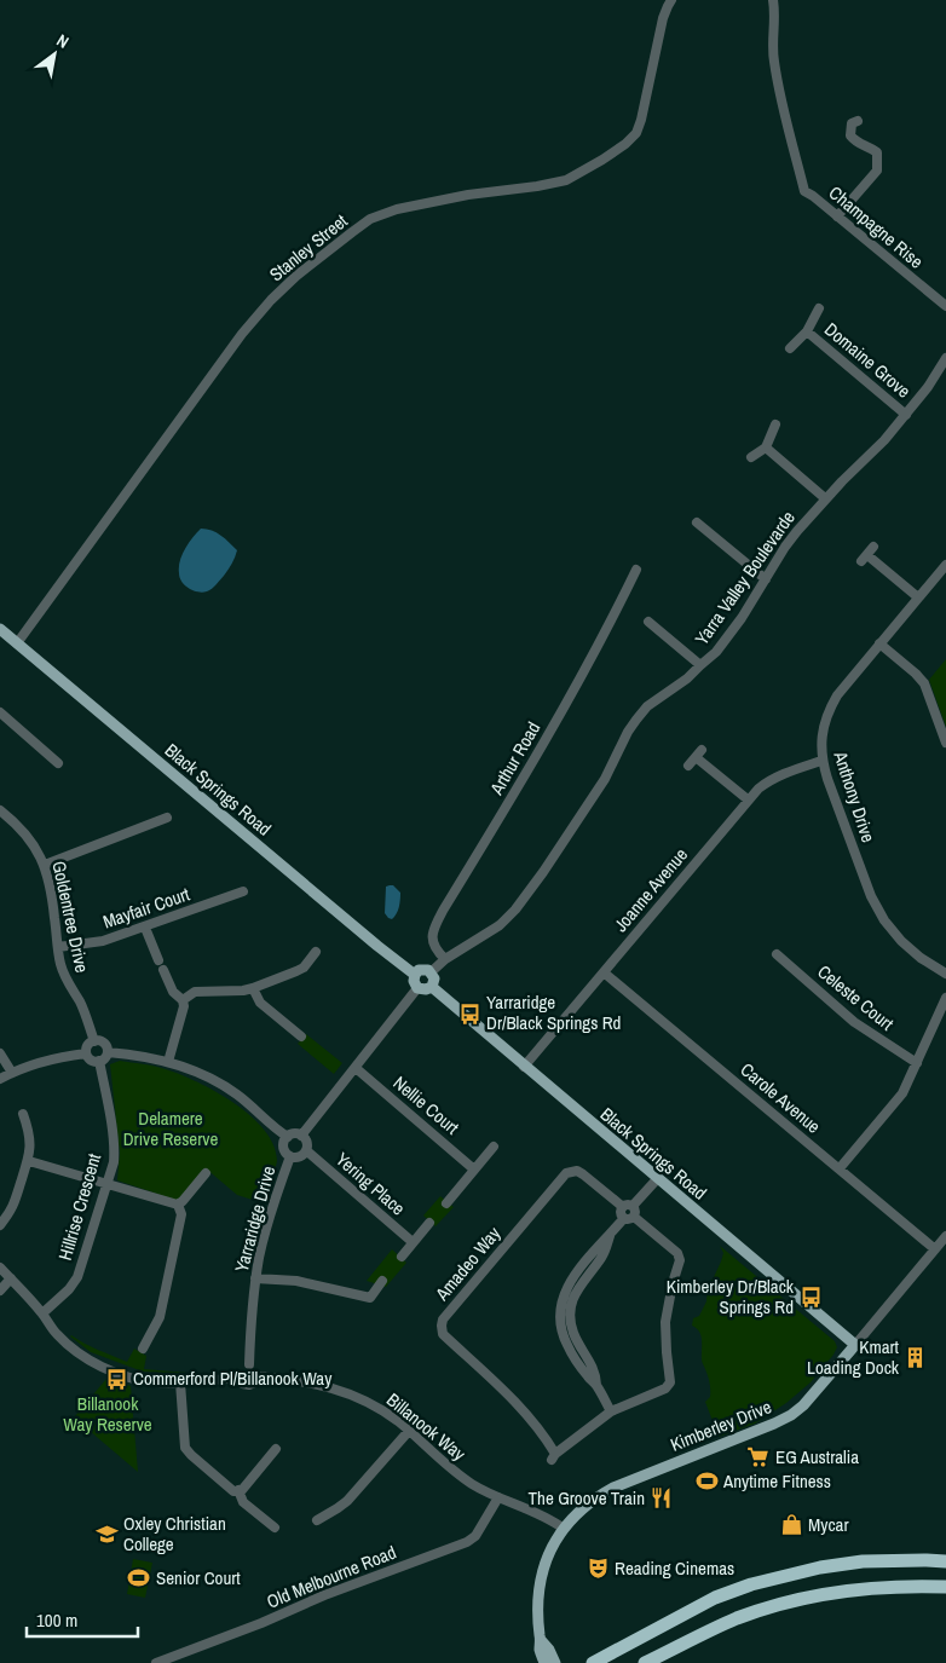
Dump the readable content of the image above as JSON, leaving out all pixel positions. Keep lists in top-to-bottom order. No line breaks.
{"streets":{"main road":["Black Springs Road","Kimberley Drive"],"street":["Champagne Rise","Stanley Street","Domaine Grove","Yarra Valley Boulevarde","Arthur Road","Anthony Drive","Joanne Avenue","Mayfair Court","Goldentree Drive","Celeste Court","Carole Avenue","Nellie Court","Yering Place","Hillrise Crescent","Yarraridge Drive","Amadeo Way","Billanook Way","Old Melbourne Road"]},"crossings":[["Stanley Street","Black Springs Road"],["Domaine Grove","Yarra Valley Boulevarde"],["Yarra Valley Boulevarde","Arthur Road"],["Yarra Valley Boulevarde","Black Springs Road"],["Black Springs Road","Joanne Avenue"],["Black Springs Road","Kimberley Drive"],["Anthony Drive","Joanne Avenue"],["Joanne Avenue","Carole Avenue"],["Mayfair Court","Goldentree Drive"],["Goldentree Drive","Hillrise Crescent"],["Carole Avenue","Kimberley Drive"],["Yering Place","Yarraridge Drive"],["Yarraridge Drive","Billanook Way"],["Kimberley Drive","Billanook Way"],["Billanook Way","Old Melbourne Road"]],"parks":["Delamere Drive Reserve","Billanook Way Reserve"],"places":{"bus stop":["Yarraridge Dr/Black Springs Rd","Kimberley Dr/Black Springs Rd","Commerford Pl/Billanook Way"],"building":["Kmart Loading Dock"],"supermarket":["EG Australia"],"sports":["Anytime Fitness","Senior Court"],"restaurant":["The Groove Train"],"shop":["Mycar"],"school or university":["Oxley Christian College"],"theatre":["Reading Cinemas"]},"scale_bar":"100 m","north":"top right"}
